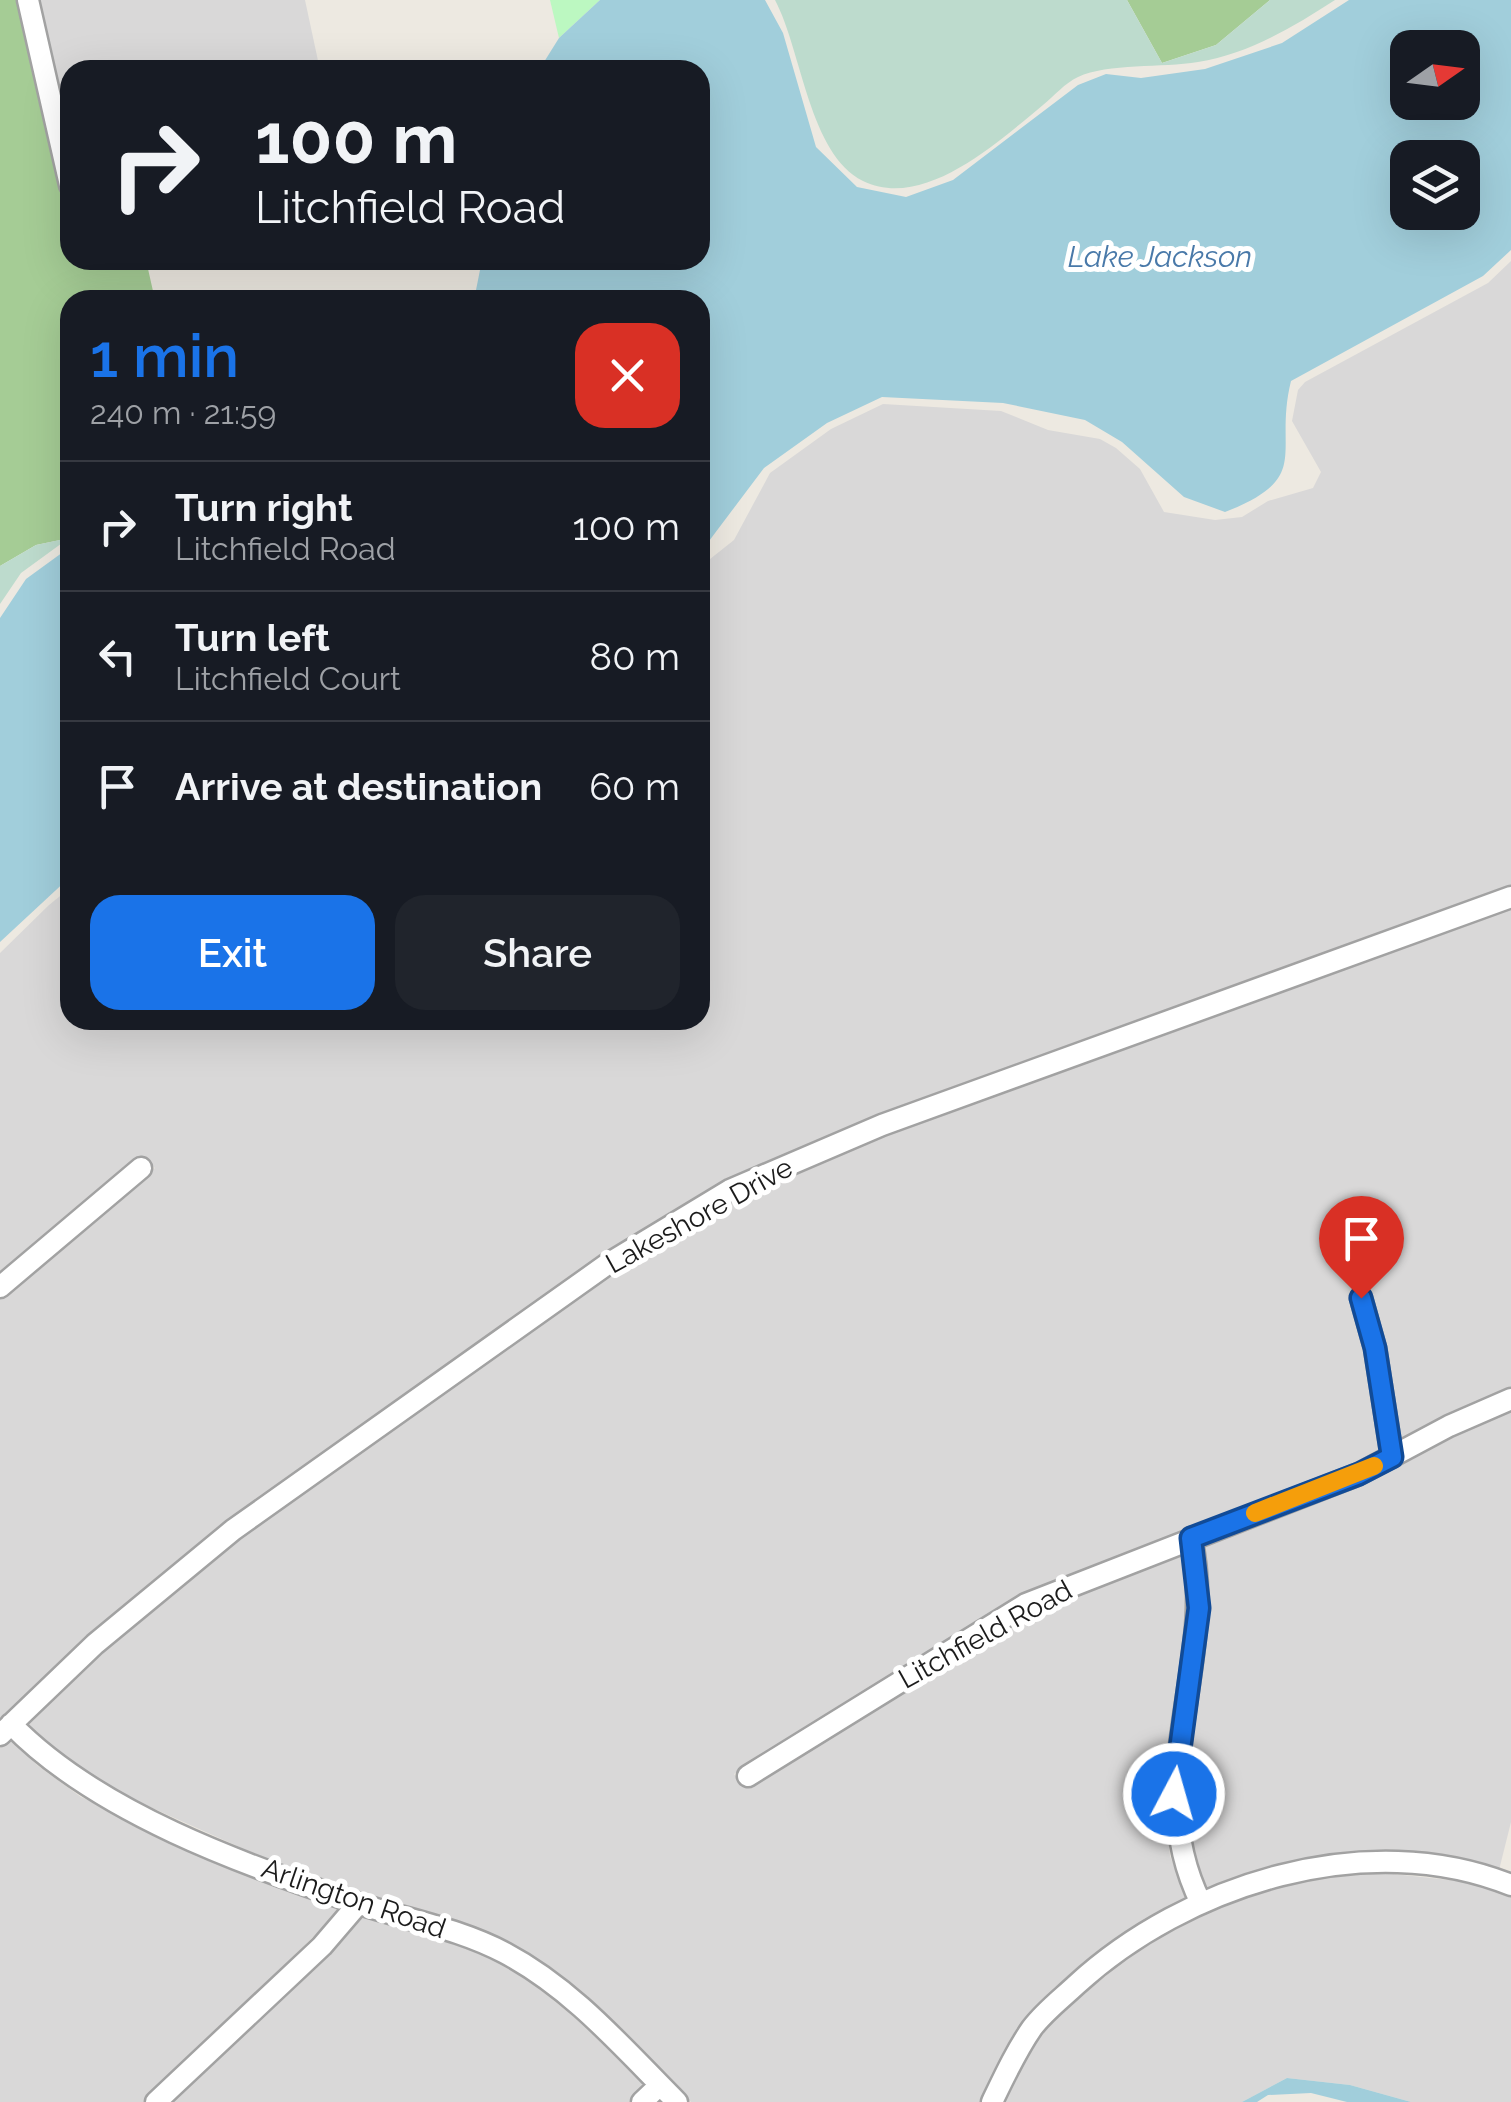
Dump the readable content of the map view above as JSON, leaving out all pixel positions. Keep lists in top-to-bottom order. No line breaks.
{"streets":{"street":["Lakeshore Drive","Litchfield Road","Arlington Road"]},"crossings":[["Lakeshore Drive","Arlington Road"]],"water":["Lake Jackson"],"north":"right","page":{"turn":["100 m","Litchfield Road"],"heading":["1 min","240 m · 21:59"],"list":[{"name":"Turn right","note":"Litchfield Road","value":"100 m"},{"name":"Turn left","note":"Litchfield Court","value":"80 m"},{"name":"Arrive at destination","value":"60 m"}],"buttons":["Exit","Share"]}}
